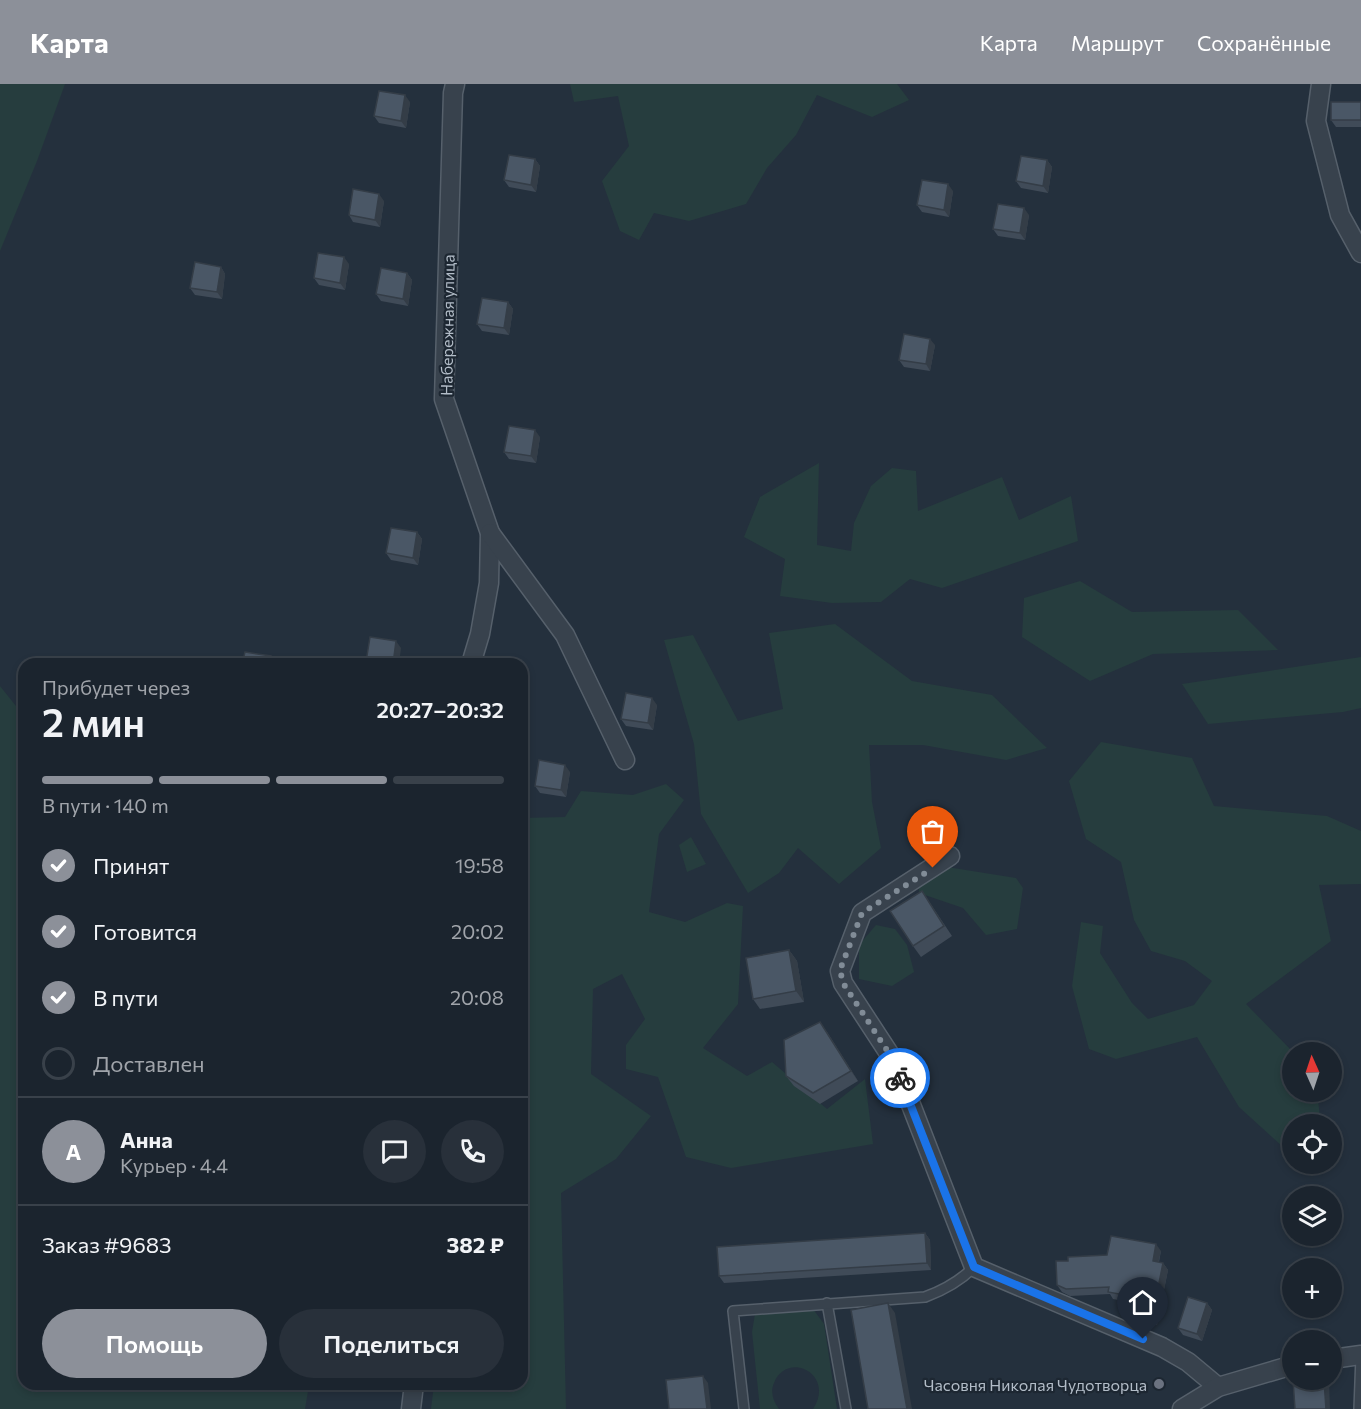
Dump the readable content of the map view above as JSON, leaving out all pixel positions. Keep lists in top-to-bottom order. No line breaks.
{"streets":{"street":["Набережная улица"]},"places":["Часовня Николая Чудотворца"],"north":"top","page":{"header":"Карта","nav":["Карта","Маршрут","Сохранённые"],"heading":["2 мин","Прибудет через","20:27–20:32"],"panel":["Анна","Курьер · 4.4","Заказ #9683","382 ₽"],"bar":"В пути · 140 m","list":[["Принят","19:58"],["Готовится","20:02"],["В пути","20:08"],"Доставлен"],"map_buttons":["+","−"],"round":"А","buttons":["Помощь","Поделиться"]}}
